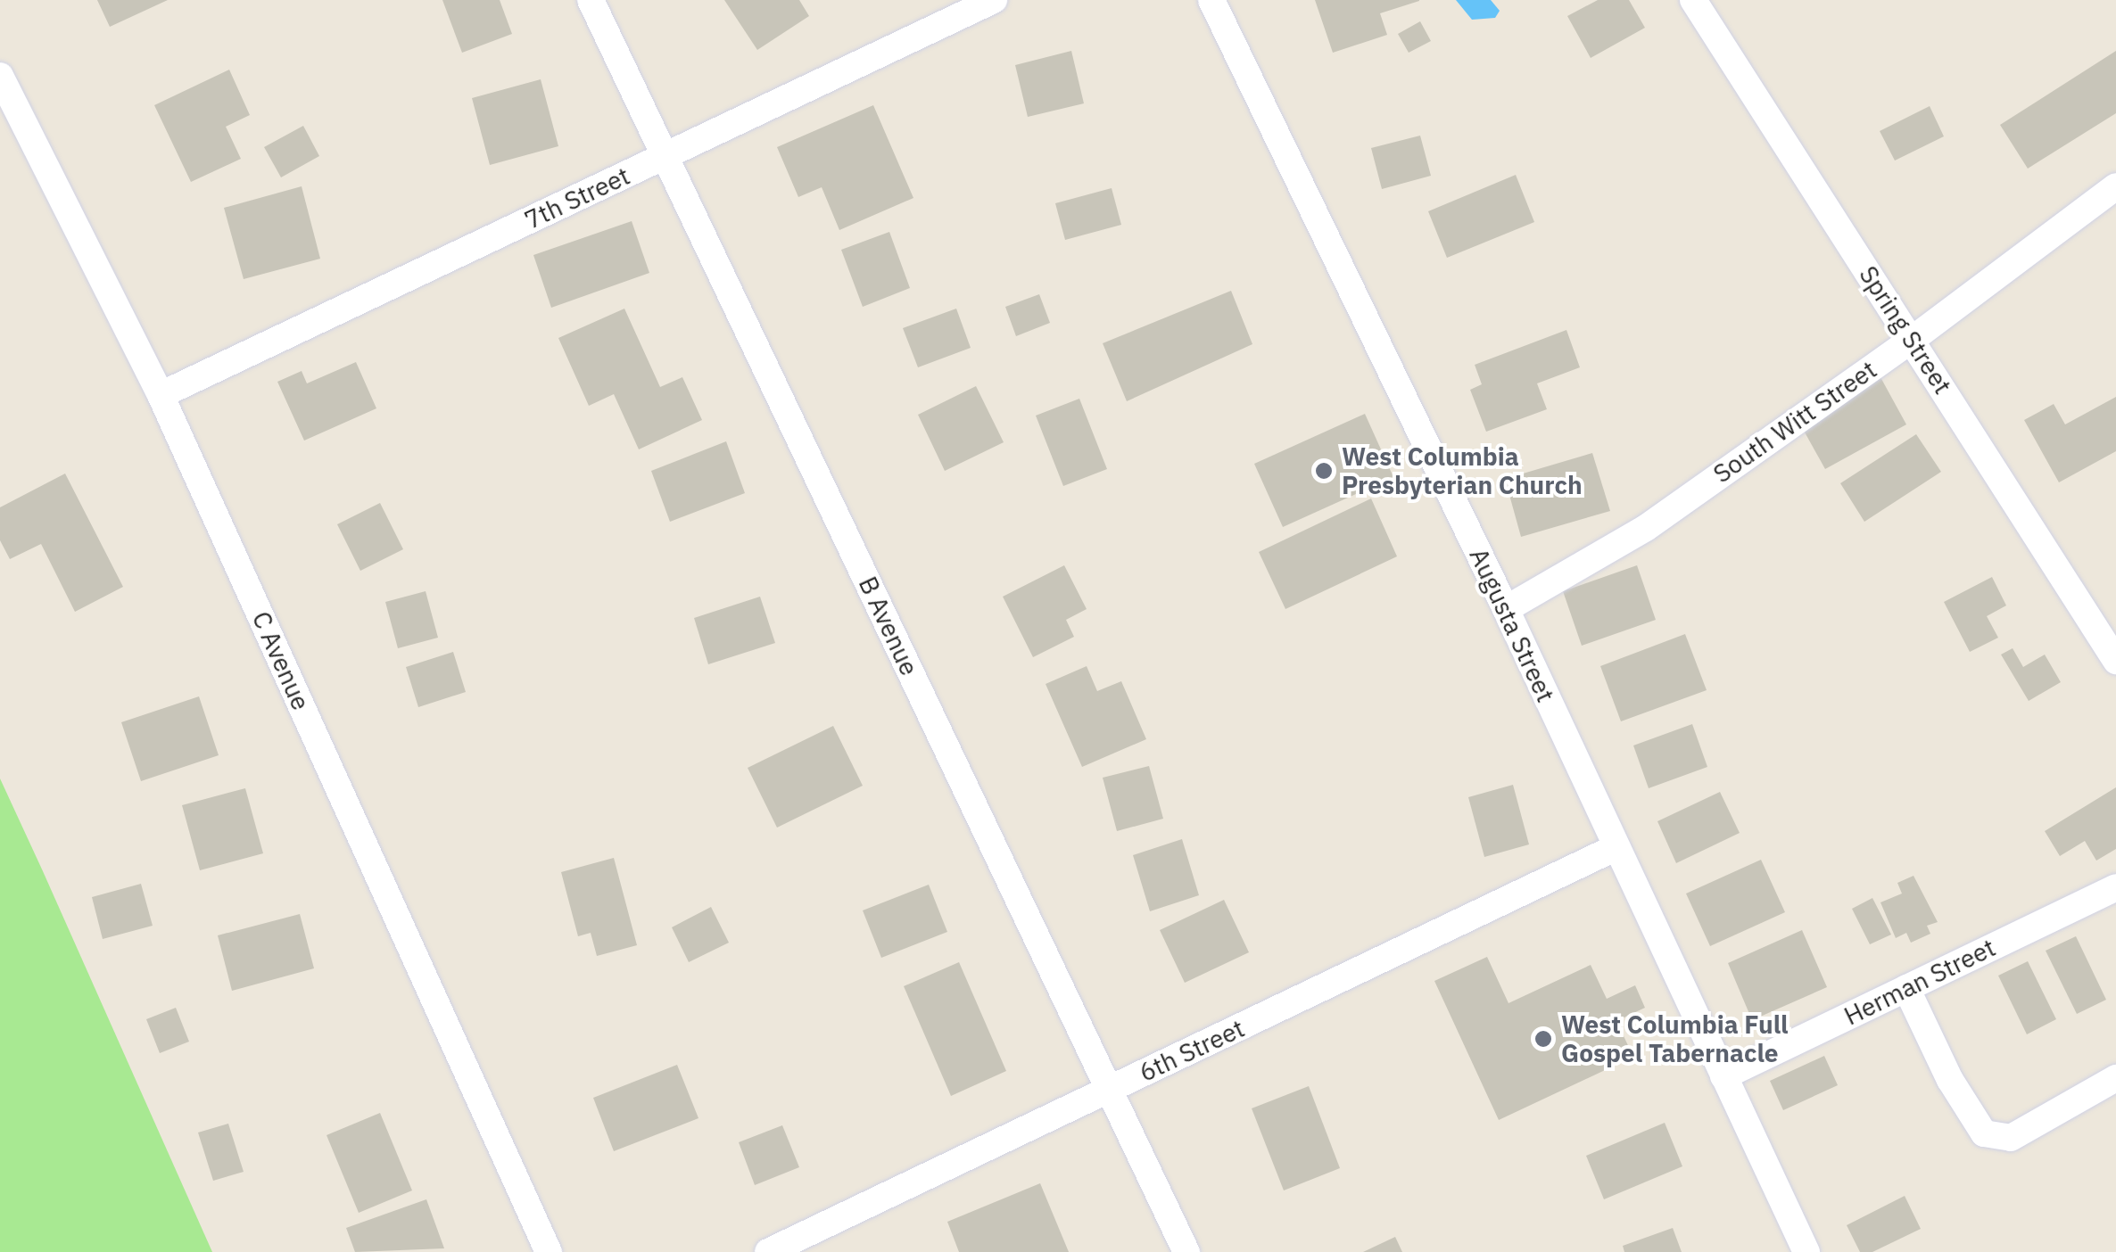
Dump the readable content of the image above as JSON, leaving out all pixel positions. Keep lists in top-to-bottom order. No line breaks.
{"streets":{"street":["7th Street","Spring Street","South Witt Street","Augusta Street","B Avenue","C Avenue","Herman Street","6th Street"]},"crossings":[["7th Street","B Avenue"],["7th Street","C Avenue"],["Spring Street","South Witt Street"],["South Witt Street","Augusta Street"],["Augusta Street","Herman Street"],["Augusta Street","6th Street"],["B Avenue","6th Street"]],"places":["West Columbia Presbyterian Church","West Columbia Full Gospel Tabernacle"]}
